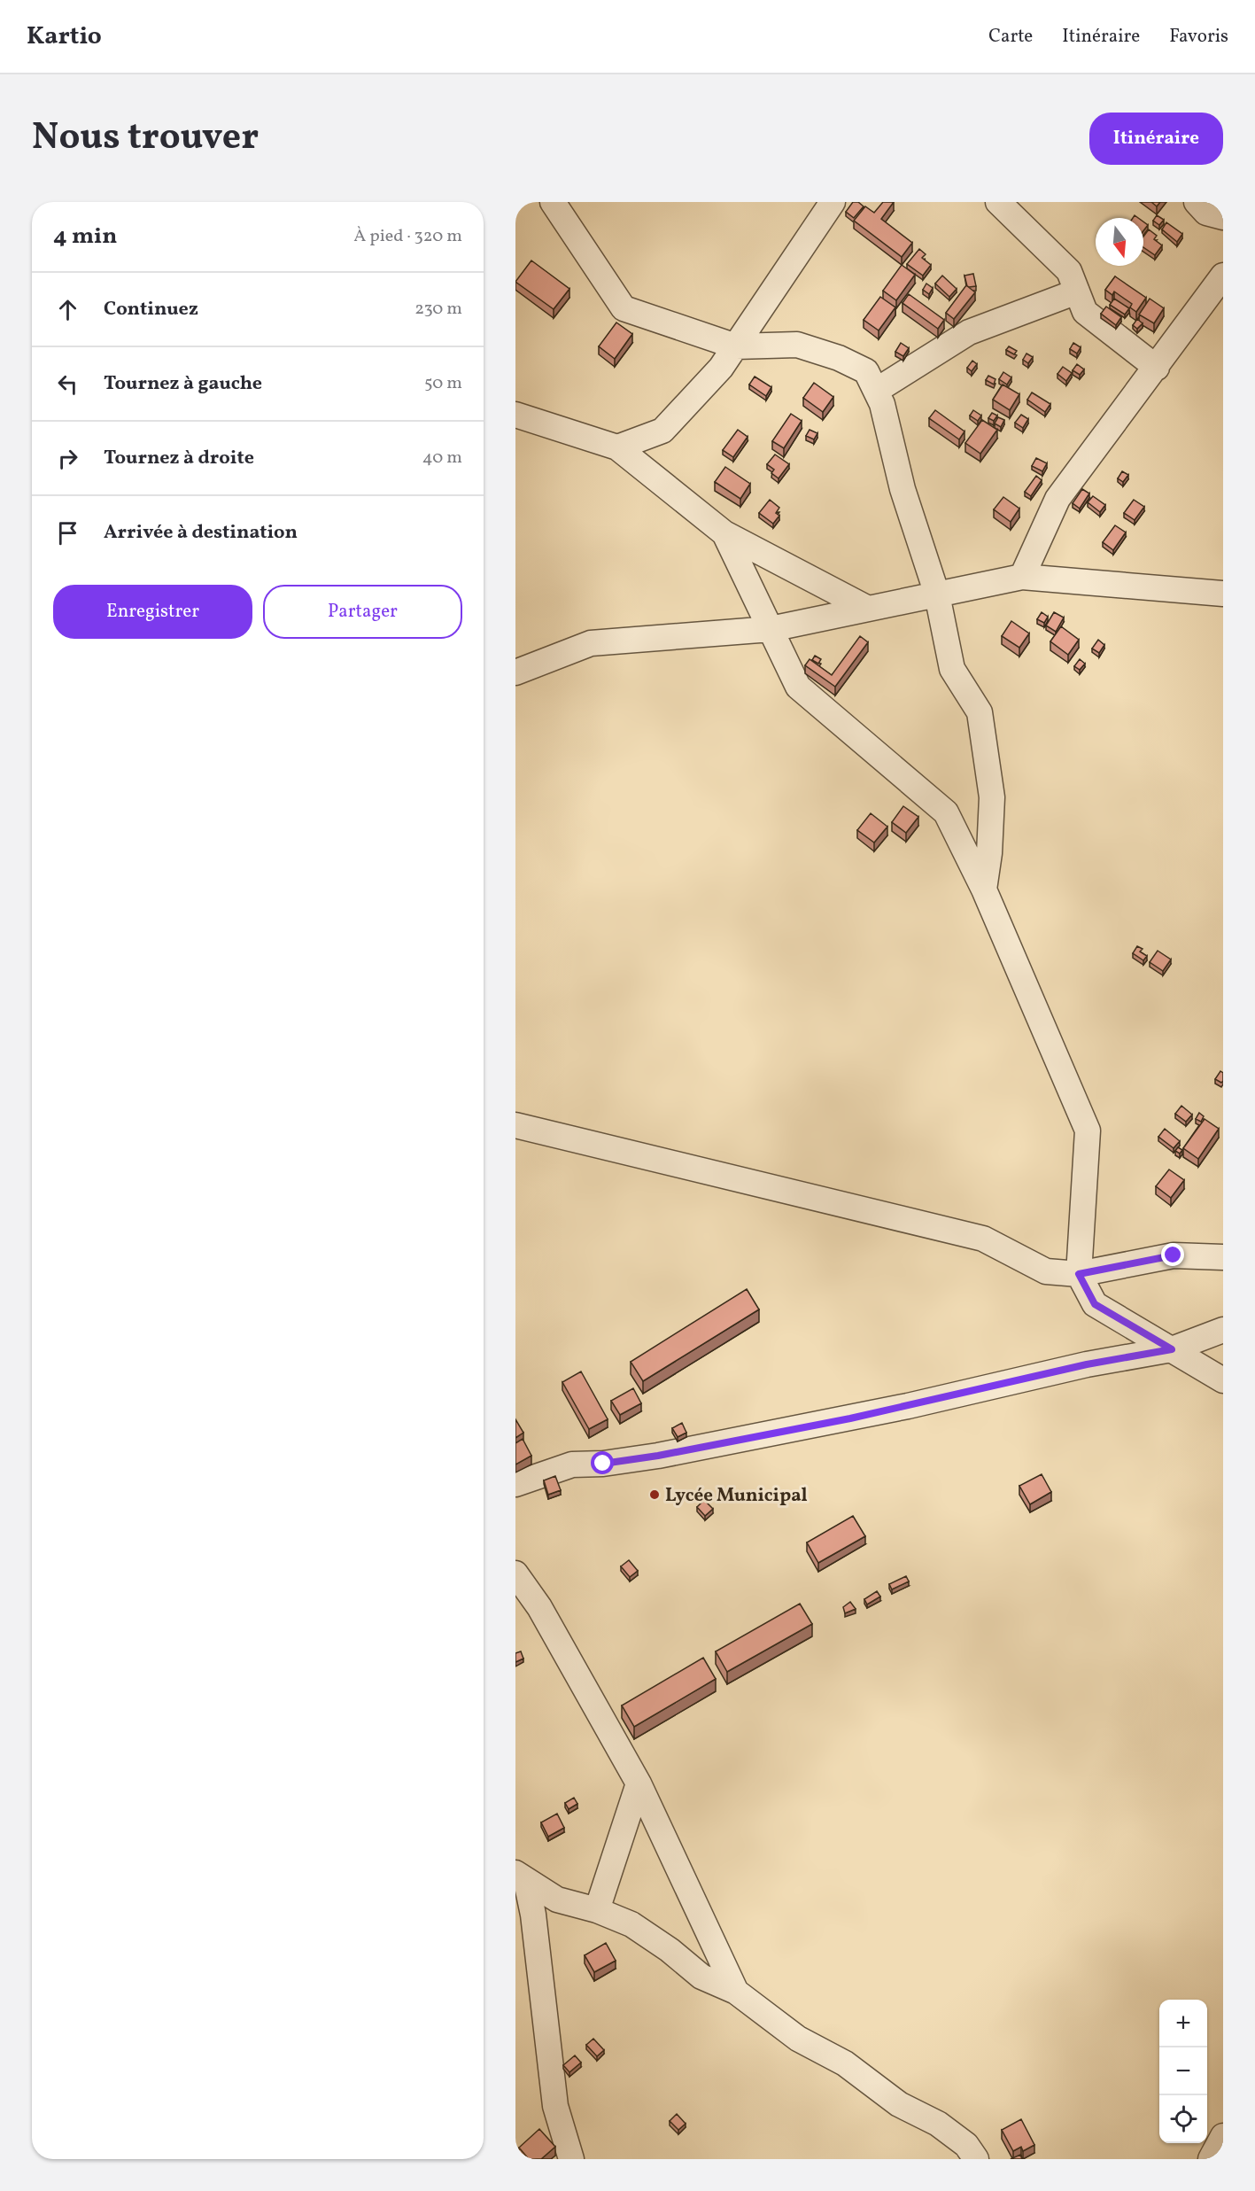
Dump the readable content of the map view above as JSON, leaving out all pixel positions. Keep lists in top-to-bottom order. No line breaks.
{"places":["Lycée Municipal"],"north":"bottom","page":{"header":"Kartio","nav":["Carte","Itinéraire","Favoris"],"title":"Nous trouver","buttons":["Itinéraire",["Enregistrer","Partager"]],"heading":["4 min","À pied · 320 m"],"list":[["Continuez","230 m"],["Tournez à gauche","50 m"],["Tournez à droite","40 m"],"Arrivée à destination"],"map_buttons":["+","−"]}}
